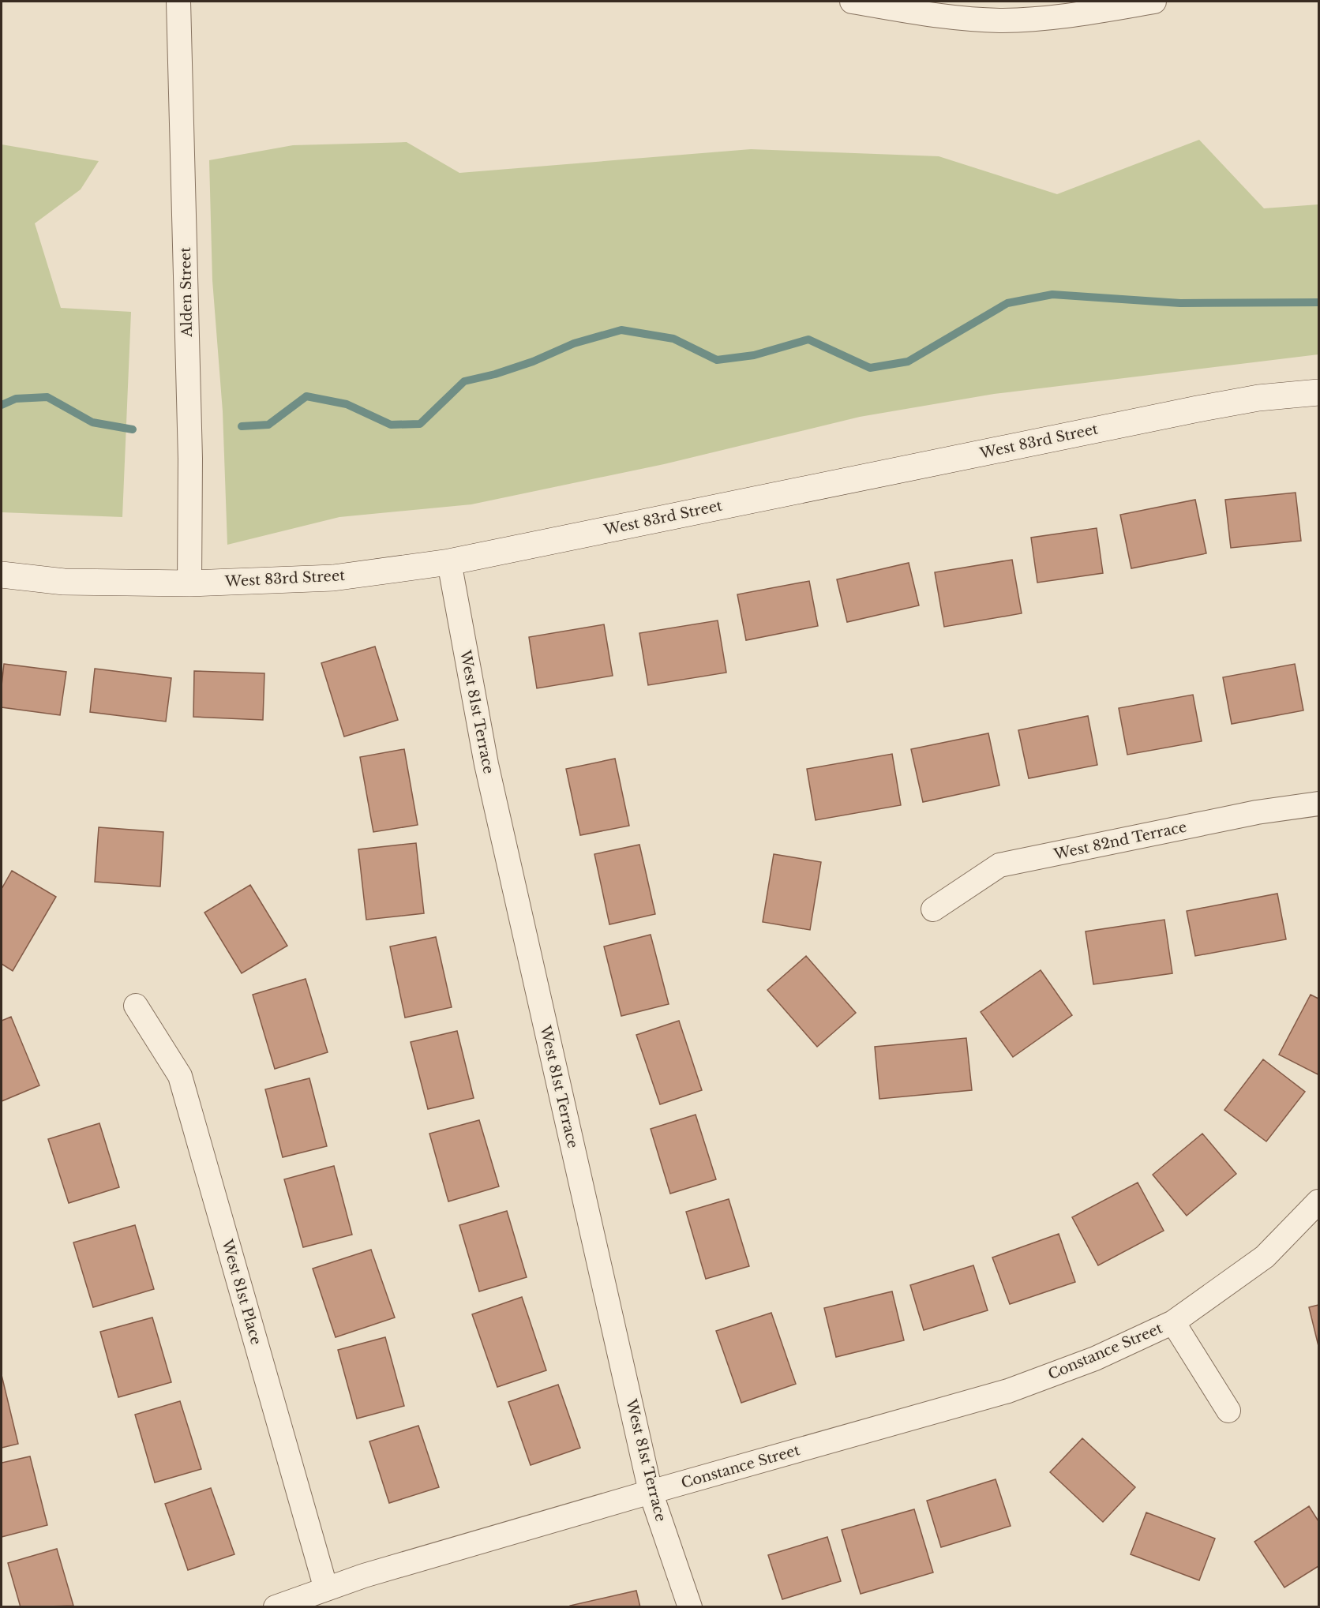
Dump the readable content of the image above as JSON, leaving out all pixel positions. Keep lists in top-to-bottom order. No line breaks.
{"streets":{"street":["Alden Street","West 83rd Street","West 81st Terrace","West 82nd Terrace","West 81st Place","Constance Street"]},"crossings":[["Alden Street","West 83rd Street"],["West 83rd Street","West 81st Terrace"],["West 81st Terrace","Constance Street"],["West 81st Place","Constance Street"]]}
